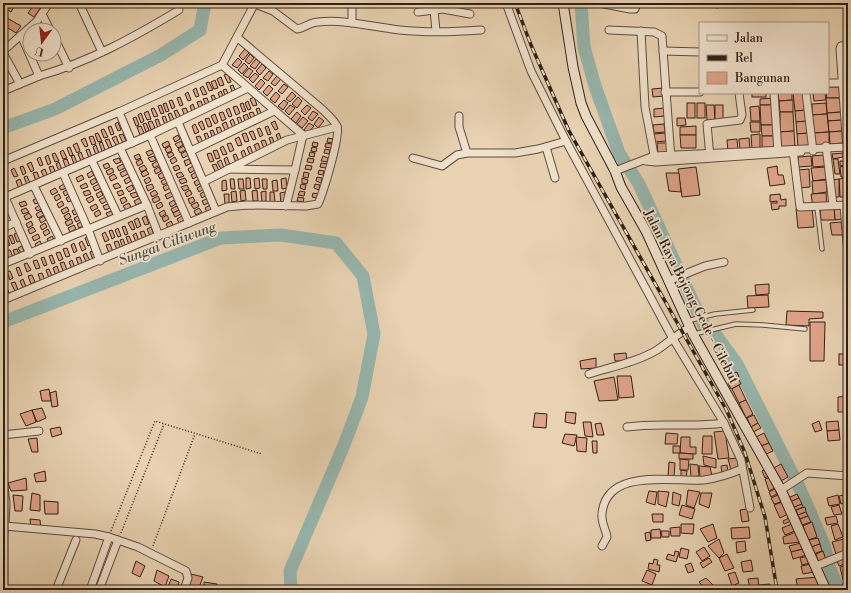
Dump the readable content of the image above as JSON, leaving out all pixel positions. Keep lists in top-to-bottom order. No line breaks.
{"streets":{"main road":["Jalan Raya Bojong Gede - Cilebut"]},"water":["Sungai Ciliwung"],"legend":["Jalan","Rel","Bangunan"],"north":"bottom"}
